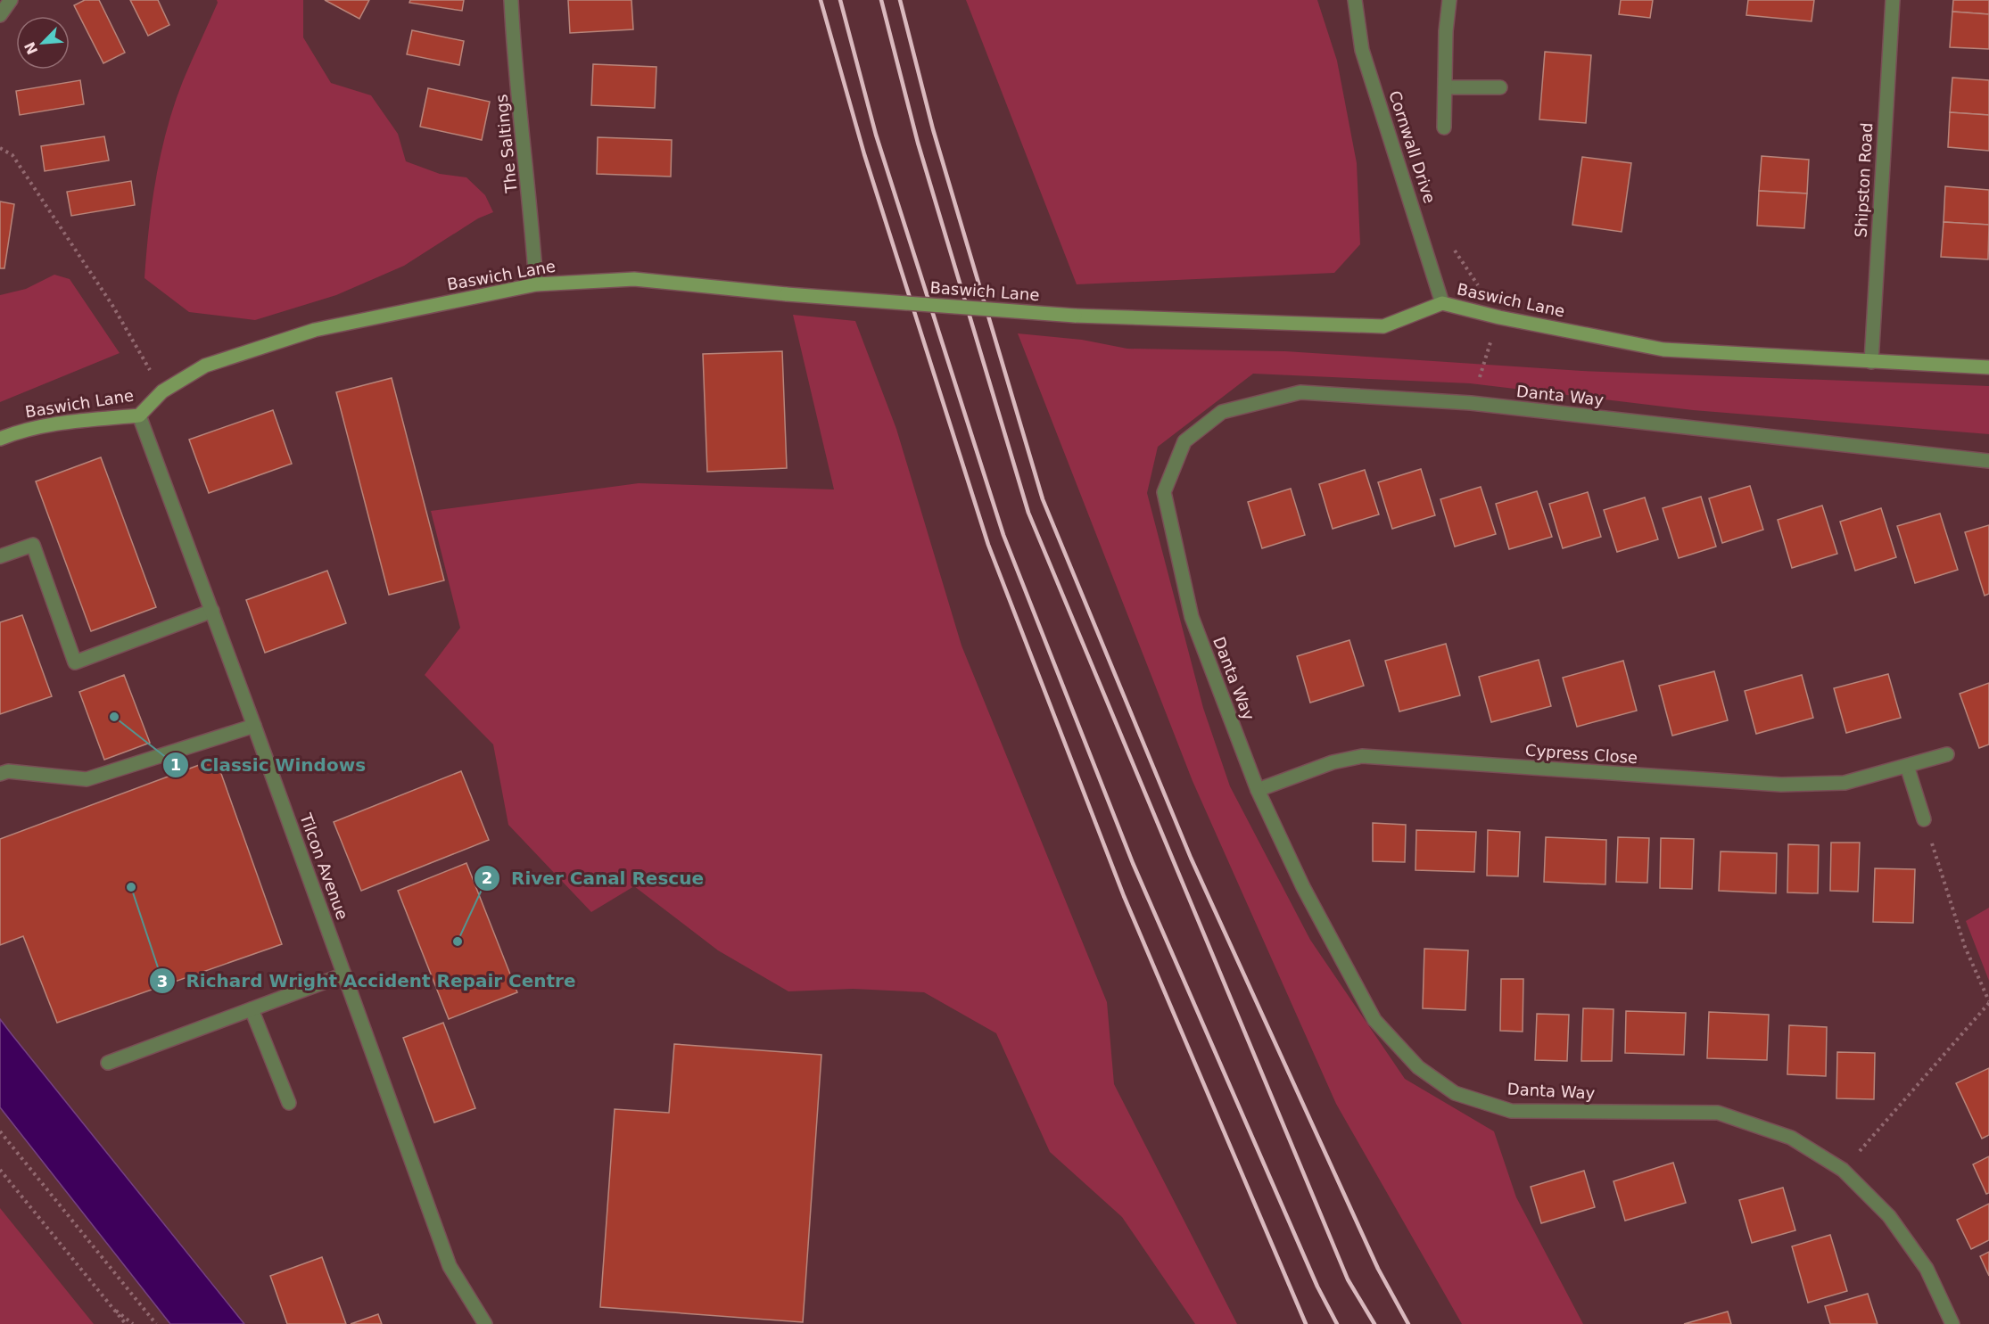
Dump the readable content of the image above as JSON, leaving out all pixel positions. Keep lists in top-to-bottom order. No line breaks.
{"streets":{"street":["The Saltings","Cornwall Drive","Shipston Road","Baswich Lane","Danta Way","Cypress Close","Tilcon Avenue"]},"crossings":[["The Saltings","Baswich Lane"],["Cornwall Drive","Baswich Lane"],["Shipston Road","Baswich Lane"],["Baswich Lane","Tilcon Avenue"],["Danta Way","Cypress Close"]],"places":["Classic Windows","Richard Wright Accident Repair Centre","River Canal Rescue"],"north":"bottom left"}
